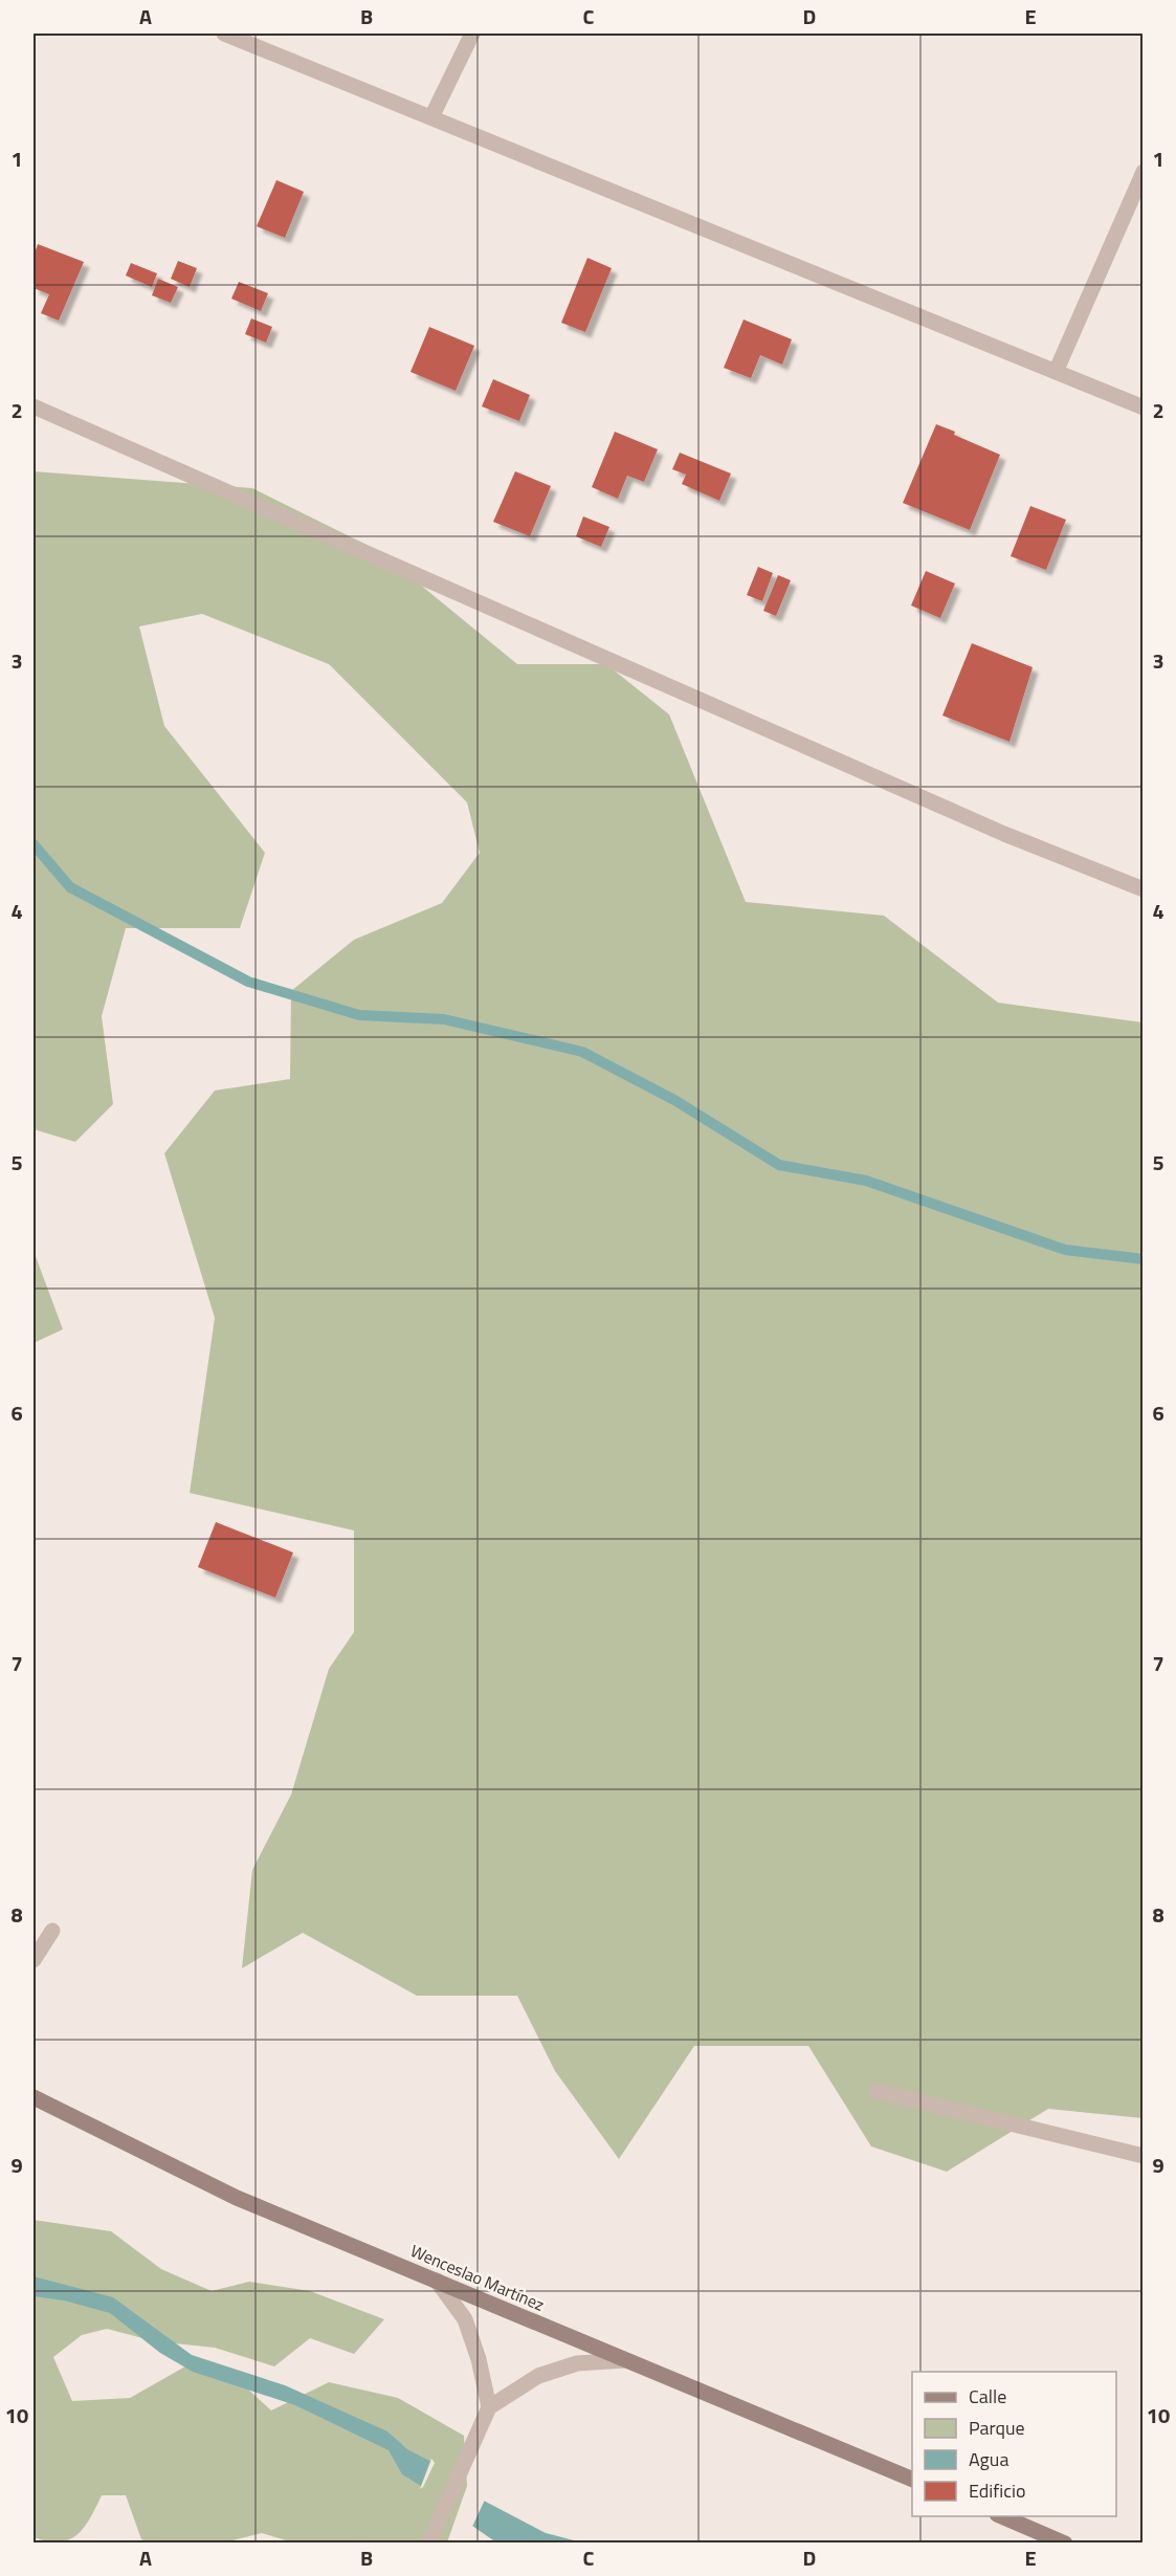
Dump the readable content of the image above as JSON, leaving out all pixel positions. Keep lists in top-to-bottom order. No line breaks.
{"streets":{"main road":["Wenceslao Martínez"]},"legend":["Calle","Parque","Agua","Edificio"],"grid":{"columns":["A","B","C","D","E"],"rows":["1","2","3","4","5","6","7","8","9","10"]}}
